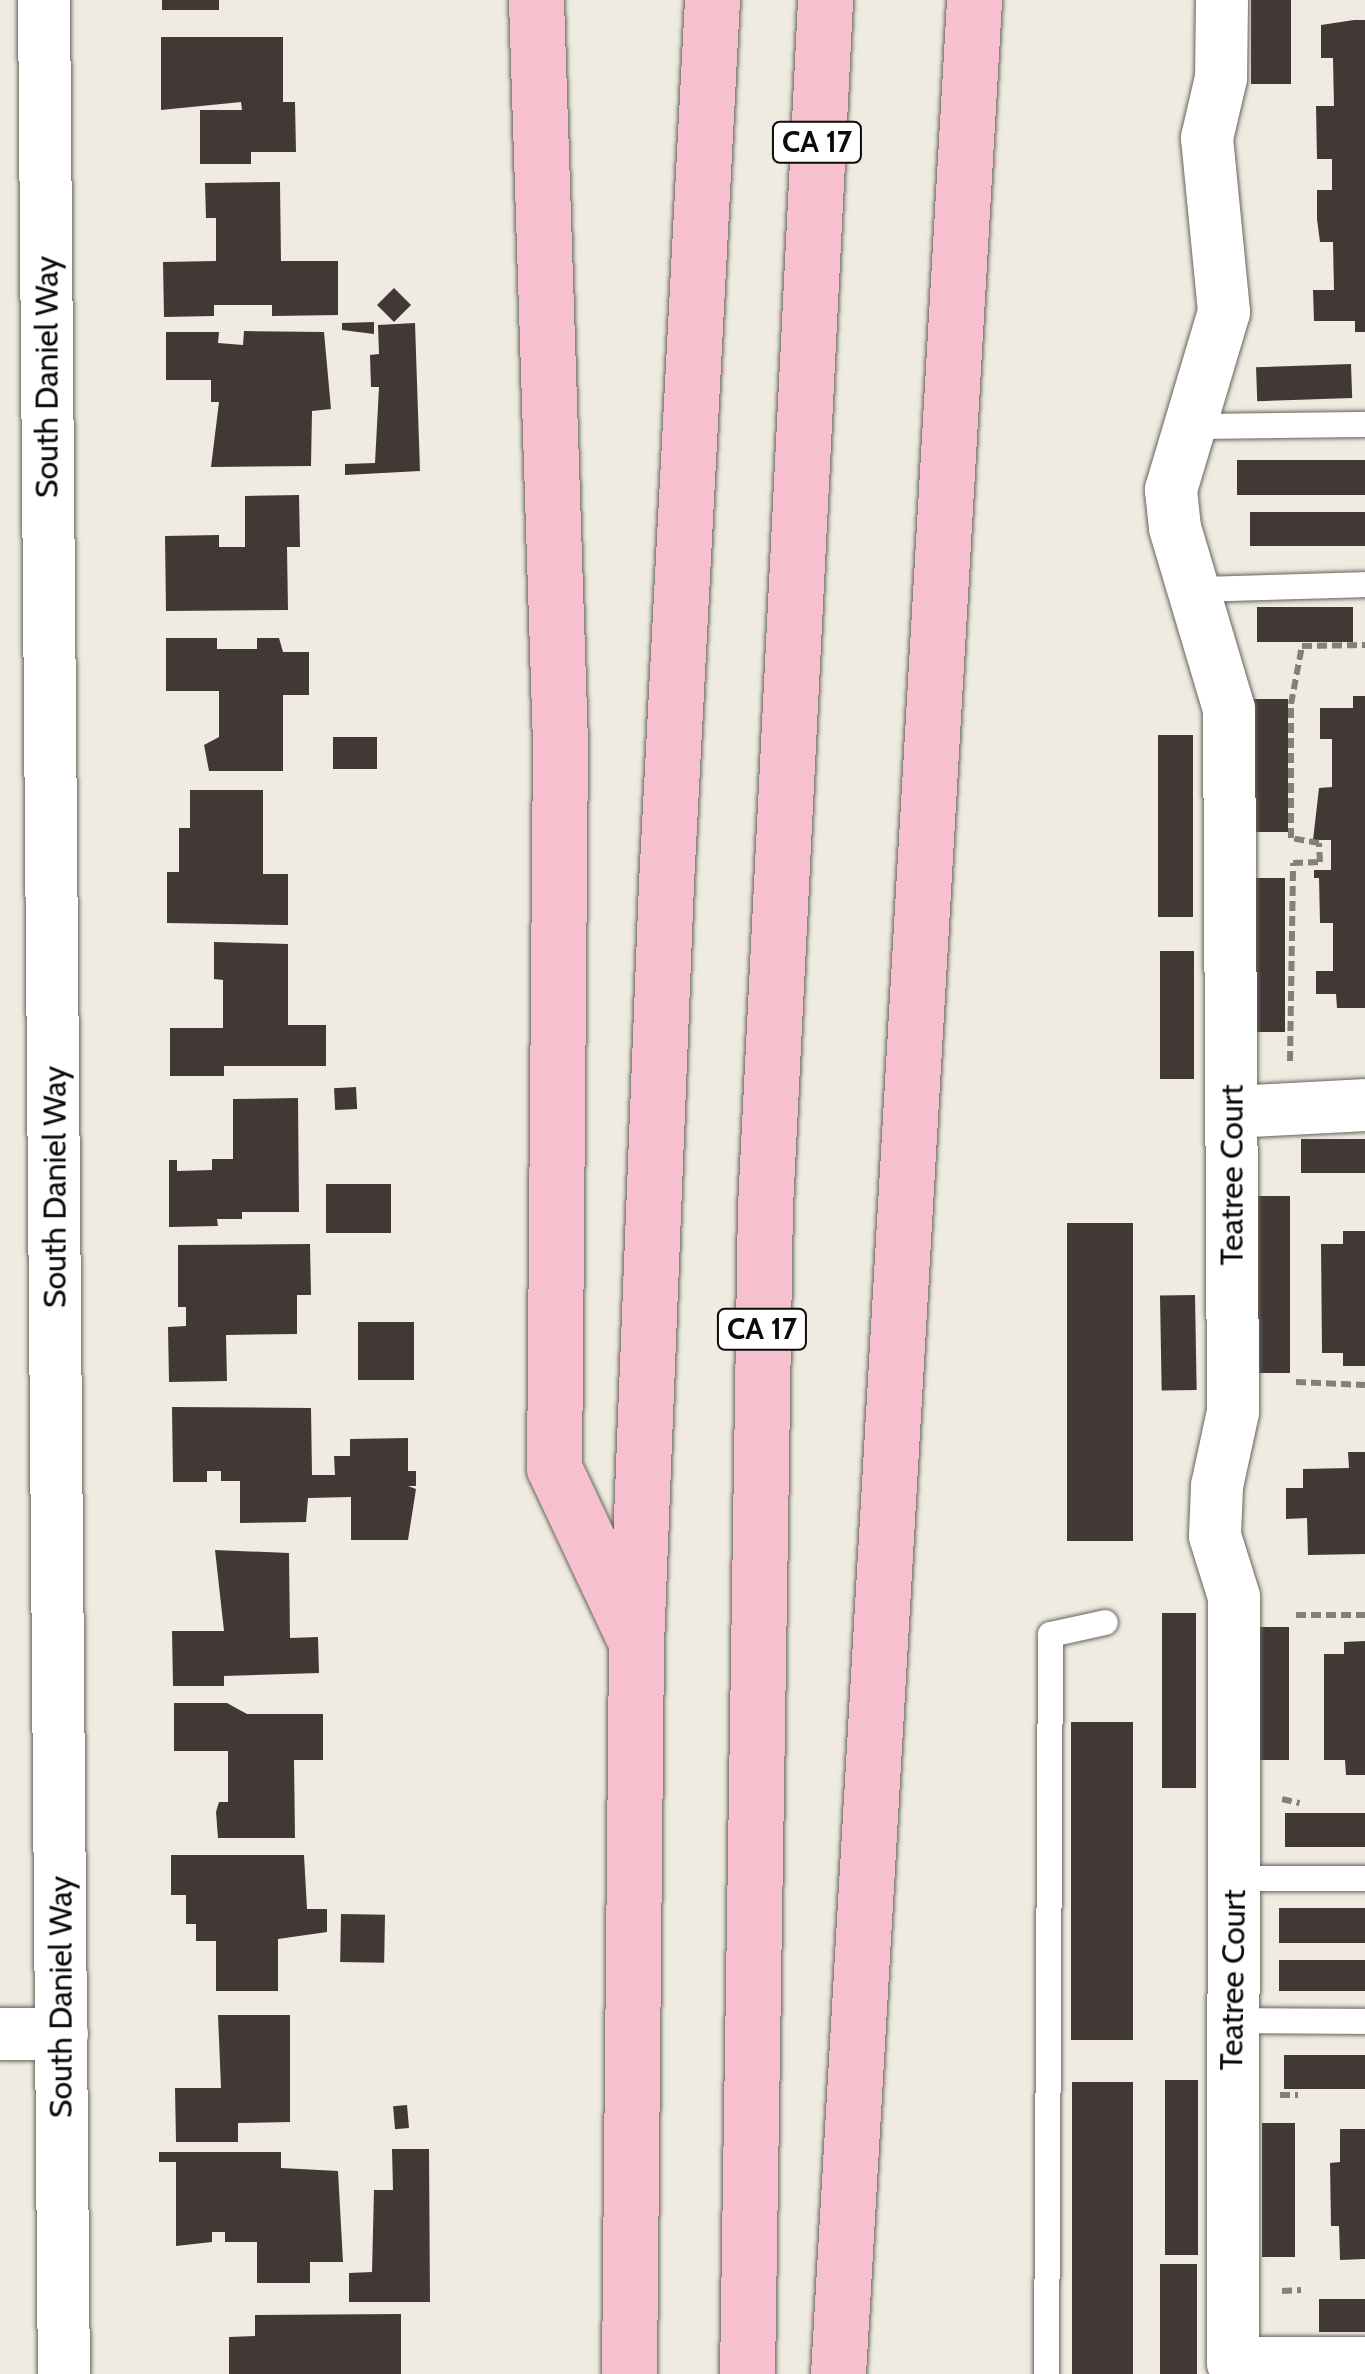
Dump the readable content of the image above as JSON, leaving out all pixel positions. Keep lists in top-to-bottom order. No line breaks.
{"streets":{"highway":["CA 17"],"street":["South Daniel Way","Teatree Court"]}}
